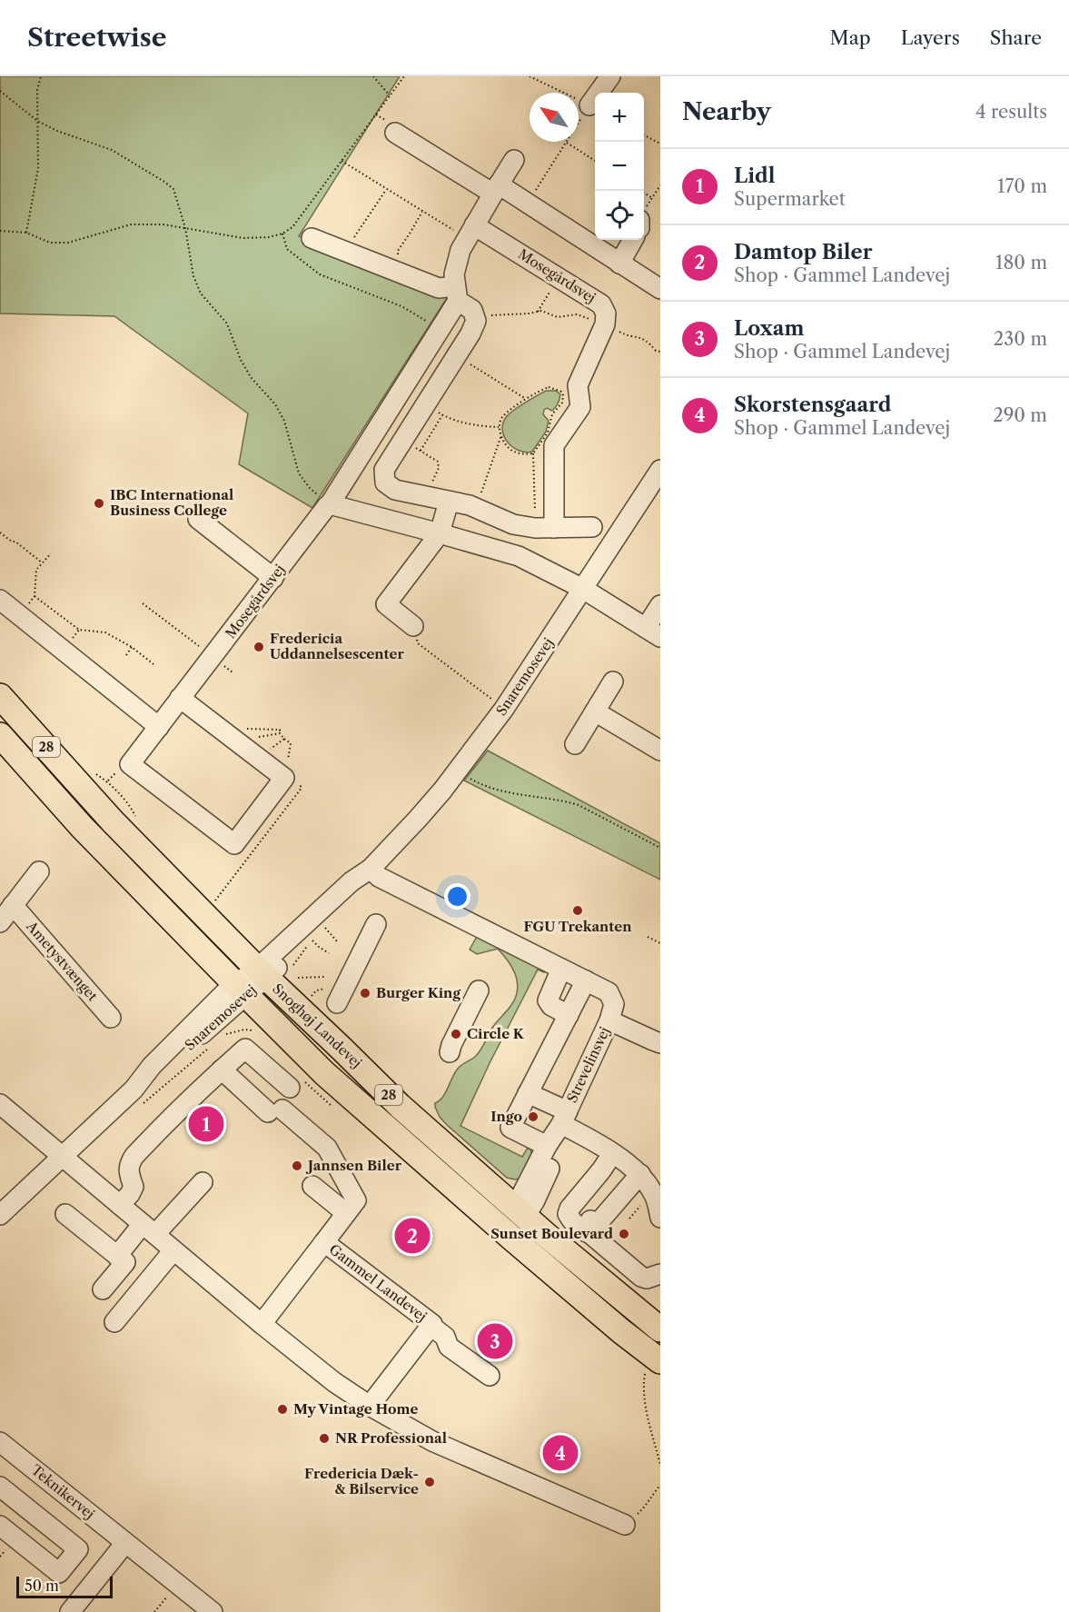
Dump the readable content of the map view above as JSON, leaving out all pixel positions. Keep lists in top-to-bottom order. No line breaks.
{"streets":{"main road":["28","Snoghøj Landevej"],"street":["Mosegårdsvej","Snaremosevej","Ametystvænget","Strevelinsvej","Gammel Landevej","Teknikervej"]},"crossings":[["Snaremosevej","Snoghøj Landevej"],["Snoghøj Landevej","Strevelinsvej"]],"places":["IBC International Business College","Fredericia Uddannelsescenter","FGU Trekanten","Burger King","Circle K","Ingo","Jannsen Biler","Sunset Boulevard","My Vintage Home","NR Professional","Fredericia Dæk- & Bilservice"],"scale_bar":"50 m","north":"top left","page":{"header":"Streetwise","nav":["Map","Layers","Share"],"heading":["Nearby","4 results"],"map_buttons":["+","−"],"list":[{"mark":"1","name":"Lidl","note":"Supermarket","value":"170 m"},{"mark":"2","name":"Damtop Biler","note":"Shop · Gammel Landevej","value":"180 m"},{"mark":"3","name":"Loxam","note":"Shop · Gammel Landevej","value":"230 m"},{"mark":"4","name":"Skorstensgaard","note":"Shop · Gammel Landevej","value":"290 m"}],"pins":["1","2","3","4"],"scale":"50 m"}}
